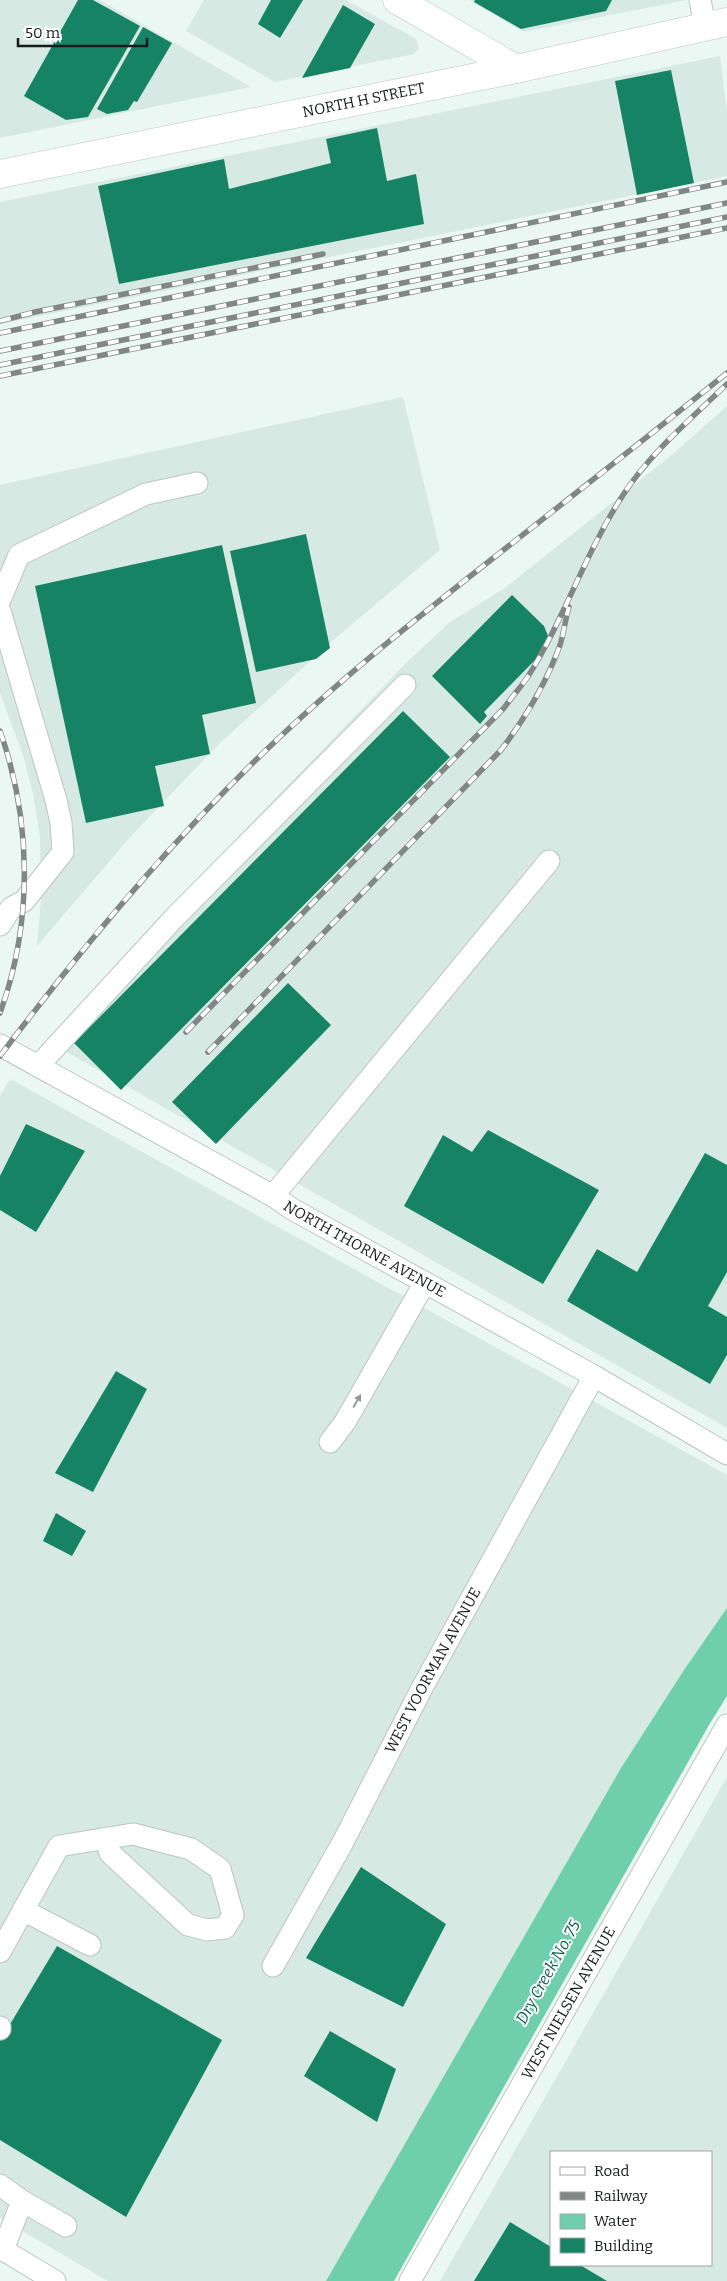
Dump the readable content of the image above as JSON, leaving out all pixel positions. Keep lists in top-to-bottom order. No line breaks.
{"streets":{"main road":["NORTH H STREET"],"street":["NORTH THORNE AVENUE","WEST VOORMAN AVENUE","WEST NIELSEN AVENUE"]},"crossings":[["NORTH THORNE AVENUE","WEST VOORMAN AVENUE"]],"water":["Dry Creek No. 75"],"legend":["Road","Railway","Water","Building"],"scale_bar":"50 m"}
